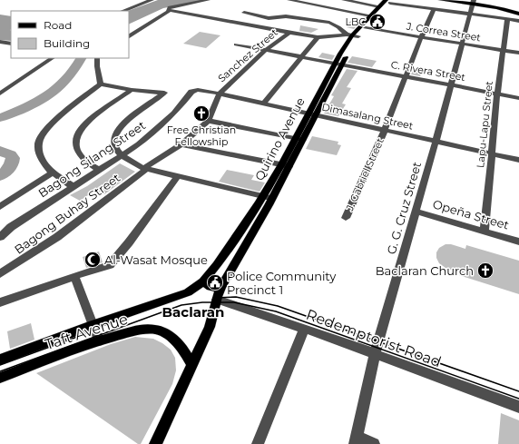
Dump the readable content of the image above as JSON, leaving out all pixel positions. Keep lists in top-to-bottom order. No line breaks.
{"streets":{"main road":["Quirino Avenue","Taft Avenue"],"street":["J. Correa Street","Sanchez Street","C. Rivera Street","Dimasalang Street","Lapu-Lapu Street","Bagong Silang Street","J. Gabriel Street","G. G. Cruz Street","Bagong Buhay Street","Opeña Street","Redemptorist Road"]},"crossings":[["J. Correa Street","Lapu-Lapu Street"],["J. Correa Street","Quirino Avenue"],["J. Correa Street","J. Gabriel Street"],["J. Correa Street","G. G. Cruz Street"],["Sanchez Street","C. Rivera Street"],["Sanchez Street","Dimasalang Street"],["Sanchez Street","Bagong Buhay Street"],["C. Rivera Street","Lapu-Lapu Street"],["C. Rivera Street","Quirino Avenue"],["C. Rivera Street","J. Gabriel Street"],["C. Rivera Street","G. G. Cruz Street"],["Dimasalang Street","Lapu-Lapu Street"],["Dimasalang Street","Quirino Avenue"],["Dimasalang Street","Bagong Silang Street"],["Dimasalang Street","J. Gabriel Street"],["Dimasalang Street","G. G. Cruz Street"],["Lapu-Lapu Street","Opeña Street"],["Quirino Avenue","Taft Avenue"],["Quirino Avenue","Redemptorist Road"],["G. G. Cruz Street","Opeña Street"],["G. G. Cruz Street","Redemptorist Road"]],"districts":["Baclaran"],"places":{"public building":["LBC","Police Community Precinct 1"],"church":["Free Christian Fellowship","Baclaran Church"],"mosque":["Al-Wasat Mosque"]},"legend":["Road","Building"]}
